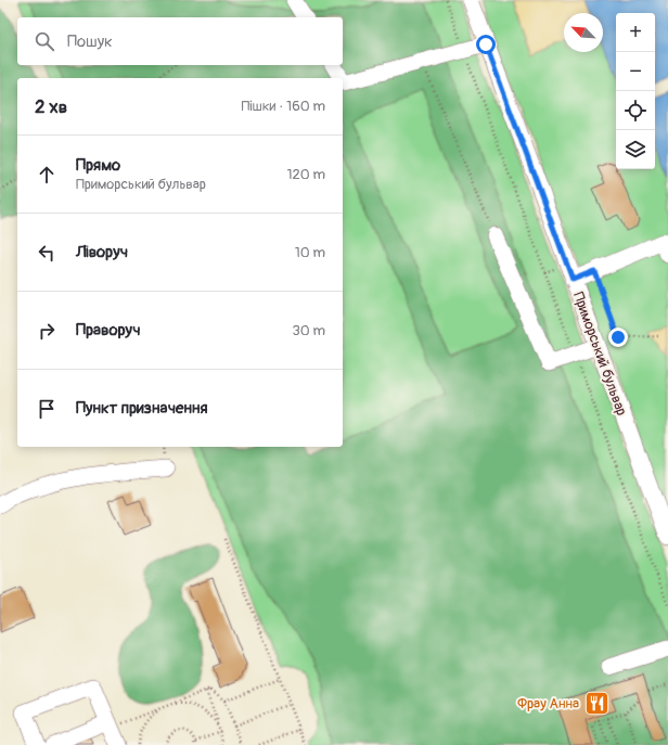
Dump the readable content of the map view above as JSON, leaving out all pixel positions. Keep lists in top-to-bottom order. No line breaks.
{"streets":{"street":["Приморський бульвар"]},"places":{"restaurant":["Фрау Анна"]},"north":"top left","page":{"map_buttons":["+","−"],"search":"Пошук","heading":["2 хв","Пішки · 160 m"],"list":[["Прямо","Приморський бульвар","120 m"],["Ліворуч","10 m"],["Праворуч","30 m"],"Пункт призначення"]}}
